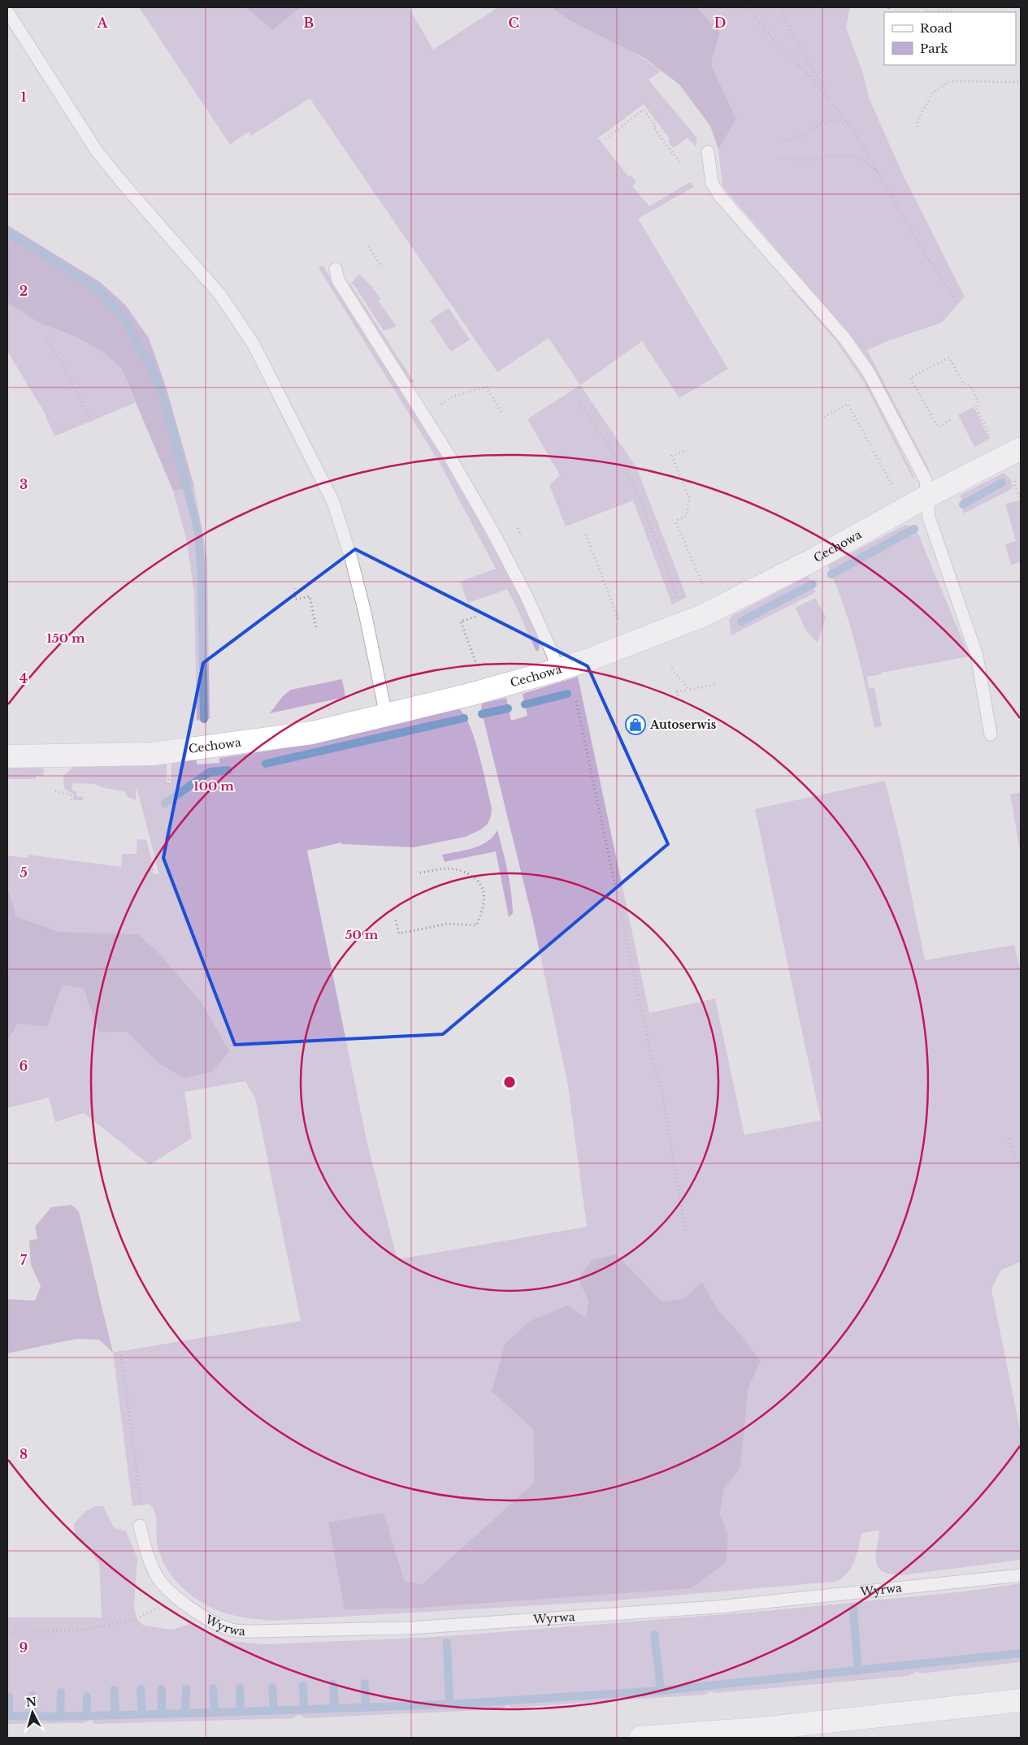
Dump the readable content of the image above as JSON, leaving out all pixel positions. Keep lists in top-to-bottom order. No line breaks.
{"streets":{"main road":["Cechowa"],"lane":["Wyrwa"]},"places":{"shop":["Autoserwis"]},"legend":["Road","Park"],"north":"top","grid":{"columns":["A","B","C","D"],"rows":["1","2","3","4","5","6","7","8","9"]},"rings":["150 m","100 m","50 m"]}
